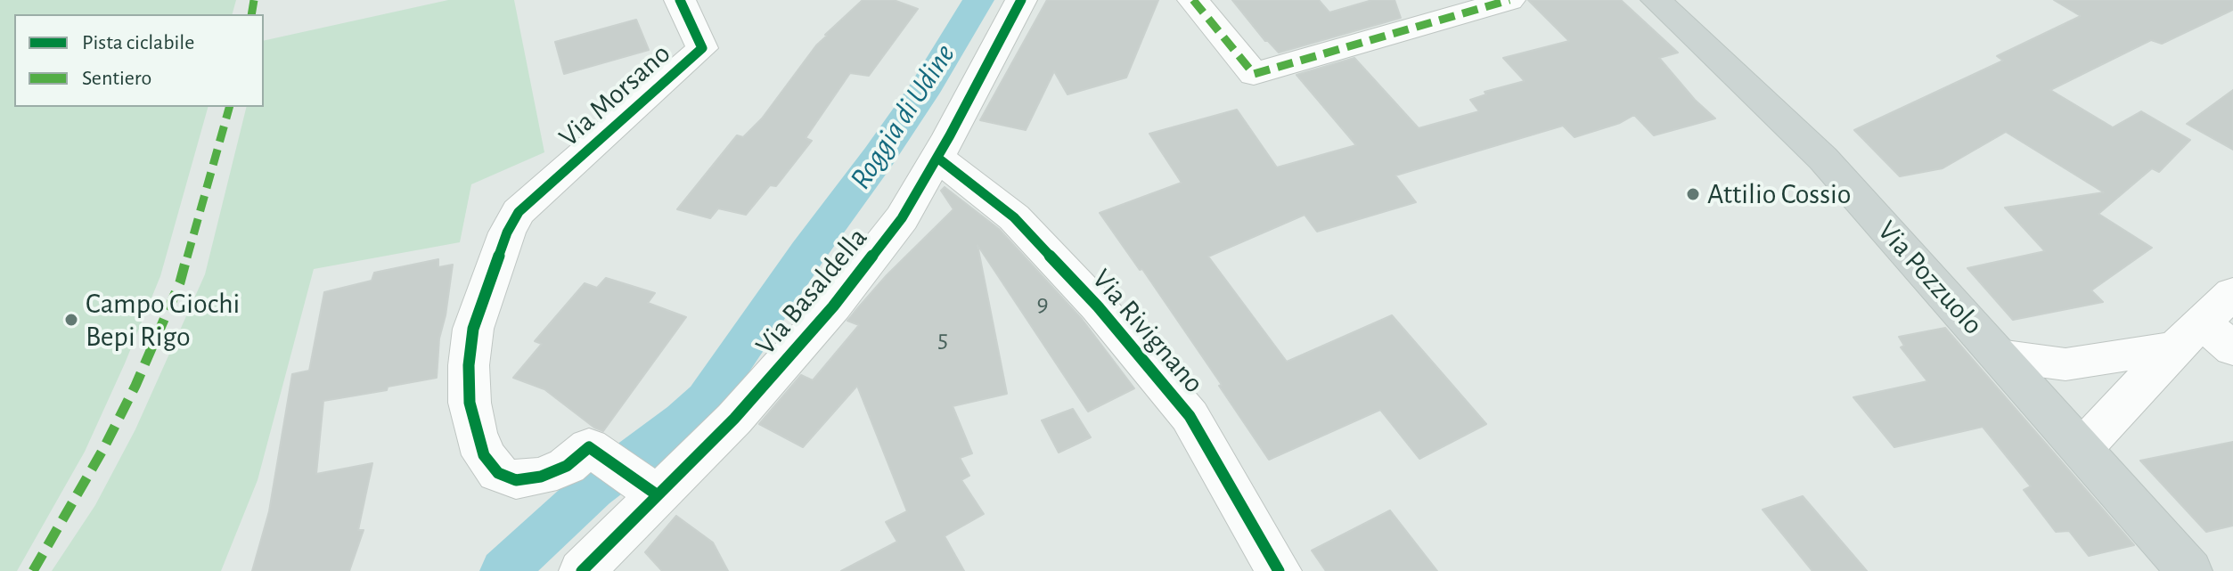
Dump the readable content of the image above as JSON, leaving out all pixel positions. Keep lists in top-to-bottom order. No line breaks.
{"streets":{"main road":["Via Pozzuolo"],"street":["Via Morsano","Via Basaldella","Via Rivignano"]},"crossings":[["Via Morsano","Via Basaldella"],["Via Basaldella","Via Rivignano"]],"water":["Roggia di Udine"],"places":["Attilio Cossio","Campo Giochi Bepi Rigo"],"house_numbers":["9","5"],"legend":["Pista ciclabile","Sentiero"]}
